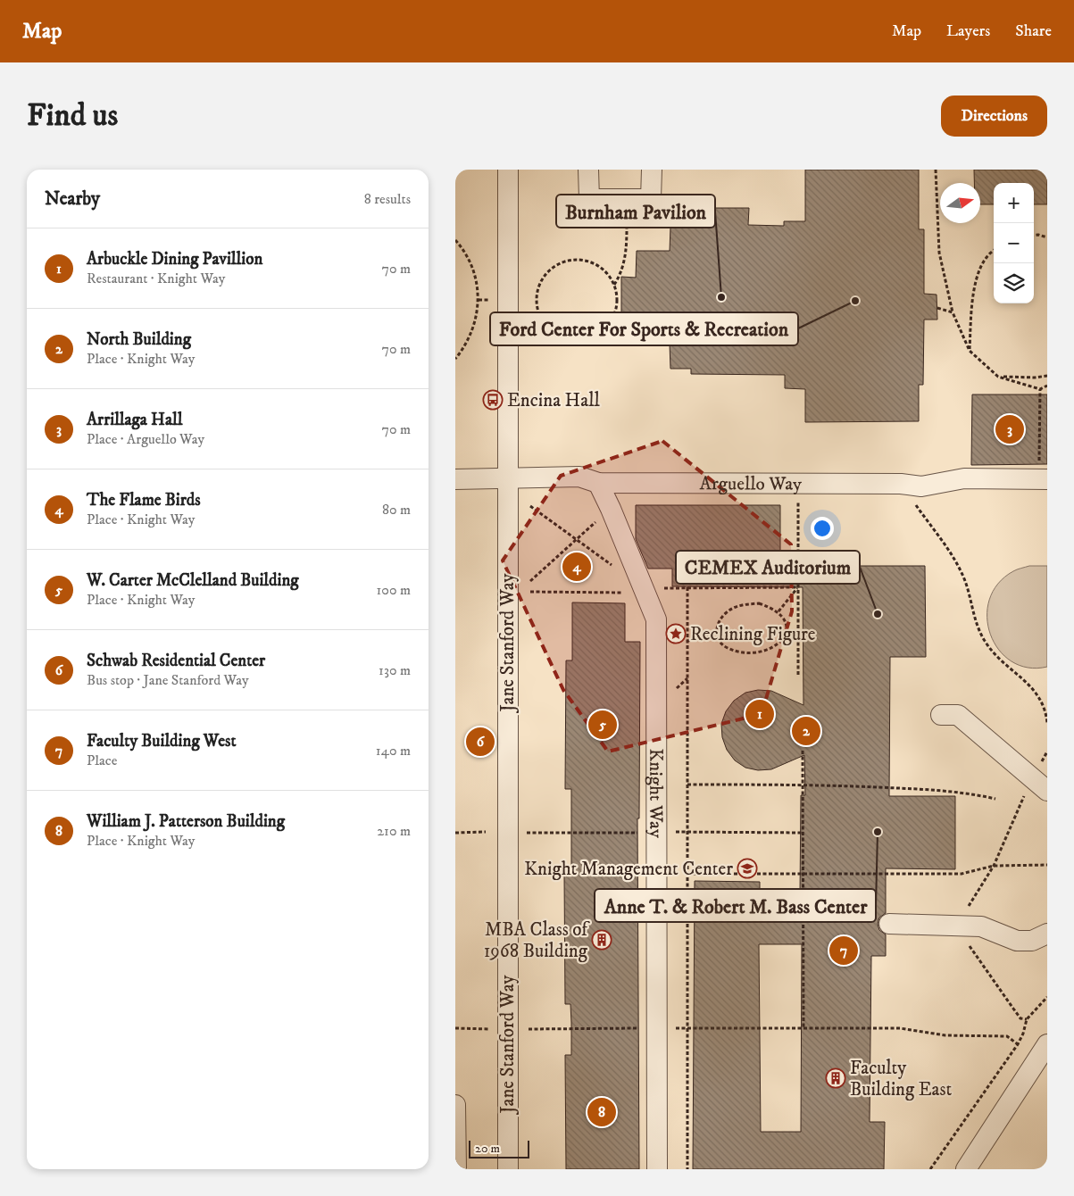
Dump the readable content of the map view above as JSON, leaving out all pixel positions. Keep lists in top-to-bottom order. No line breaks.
{"streets":{"street":["Arguello Way","Jane Stanford Way","Knight Way"]},"crossings":[["Arguello Way","Jane Stanford Way"],["Arguello Way","Knight Way"]],"places":{"other":["Burnham Pavilion","Ford Center For Sports & Recreation","CEMEX Auditorium","Anne T. & Robert M. Bass Center"],"bus stop":["Encina Hall"],"place":["Reclining Figure"],"school or university":["Knight Management Center"],"building":["MBA Class of 1968 Building","Faculty Building East"]},"scale_bar":"20 m","north":"right","page":{"header":"Map","nav":["Map","Layers","Share"],"buttons":"Directions","title":"Find us","heading":["Nearby","8 results"],"map_buttons":["+","−"],"list":[{"mark":"1","name":"Arbuckle Dining Pavillion","note":"Restaurant · Knight Way","value":"70 m"},{"mark":"2","name":"North Building","note":"Place · Knight Way","value":"70 m"},{"mark":"3","name":"Arrillaga Hall","note":"Place · Arguello Way","value":"70 m"},{"mark":"4","name":"The Flame Birds","note":"Place · Knight Way","value":"80 m"},{"mark":"5","name":"W. Carter McClelland Building","note":"Place · Knight Way","value":"100 m"},{"mark":"6","name":"Schwab Residential Center","note":"Bus stop · Jane Stanford Way","value":"130 m"},{"mark":"7","name":"Faculty Building West","note":"Place","value":"140 m"},{"mark":"8","name":"William J. Patterson Building","note":"Place · Knight Way","value":"210 m"}],"pins":["3","4","1","5","2","6","7","8"],"scale":"20 m"}}
